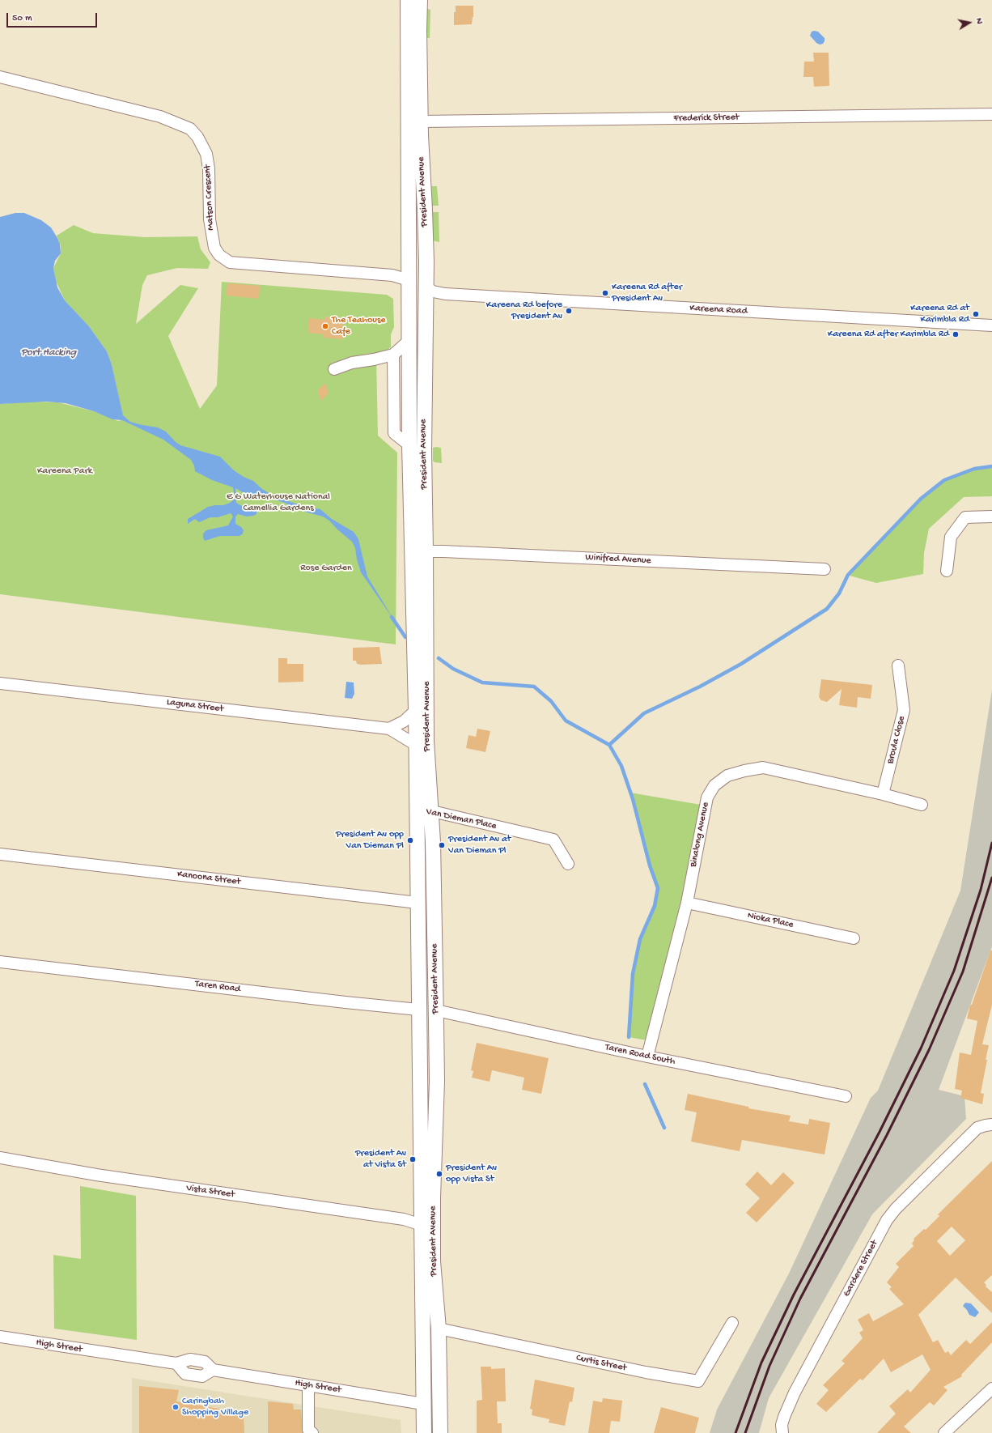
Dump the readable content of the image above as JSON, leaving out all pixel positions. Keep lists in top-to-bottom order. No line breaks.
{"streets":{"main road":["President Avenue","Matson Crescent","Winifred Avenue","Van Dieman Place","Taren Road"],"street":["Frederick Street","Kareena Road","Laguna Street","Broula Close","Binalong Avenue","Kanoona Street","Nioka Place","Taren Road South","Vista Street","Gardere Street","High Street","Curtis Street"]},"crossings":[["Frederick Street","President Avenue"],["President Avenue","Matson Crescent"],["President Avenue","Kareena Road"],["President Avenue","Winifred Avenue"],["President Avenue","Laguna Street"],["President Avenue","Van Dieman Place"],["President Avenue","Kanoona Street"],["President Avenue","Taren Road"],["President Avenue","Taren Road South"],["President Avenue","Vista Street"],["President Avenue","High Street"],["President Avenue","Curtis Street"],["Matson Crescent","Kareena Road"],["Broula Close","Binalong Avenue"],["Binalong Avenue","Nioka Place"],["Binalong Avenue","Taren Road South"],["Taren Road","Taren Road South"]],"water":["Port Hacking"],"parks":["Kareena Park","E G Waterhouse National Camellia Gardens","Rose Garden"],"places":["Kareena Rd after President Av","Kareena Rd before President Av","Kareena Rd at Karimbla Rd","The Teahouse Cafe","Kareena Rd after Karimbla Rd","President Av opp Van Dieman Pl","President Av at Van Dieman Pl","President Av at Vista St","President Av opp Vista St","Caringbah Shopping Village"],"scale_bar":"50 m","north":"right"}
